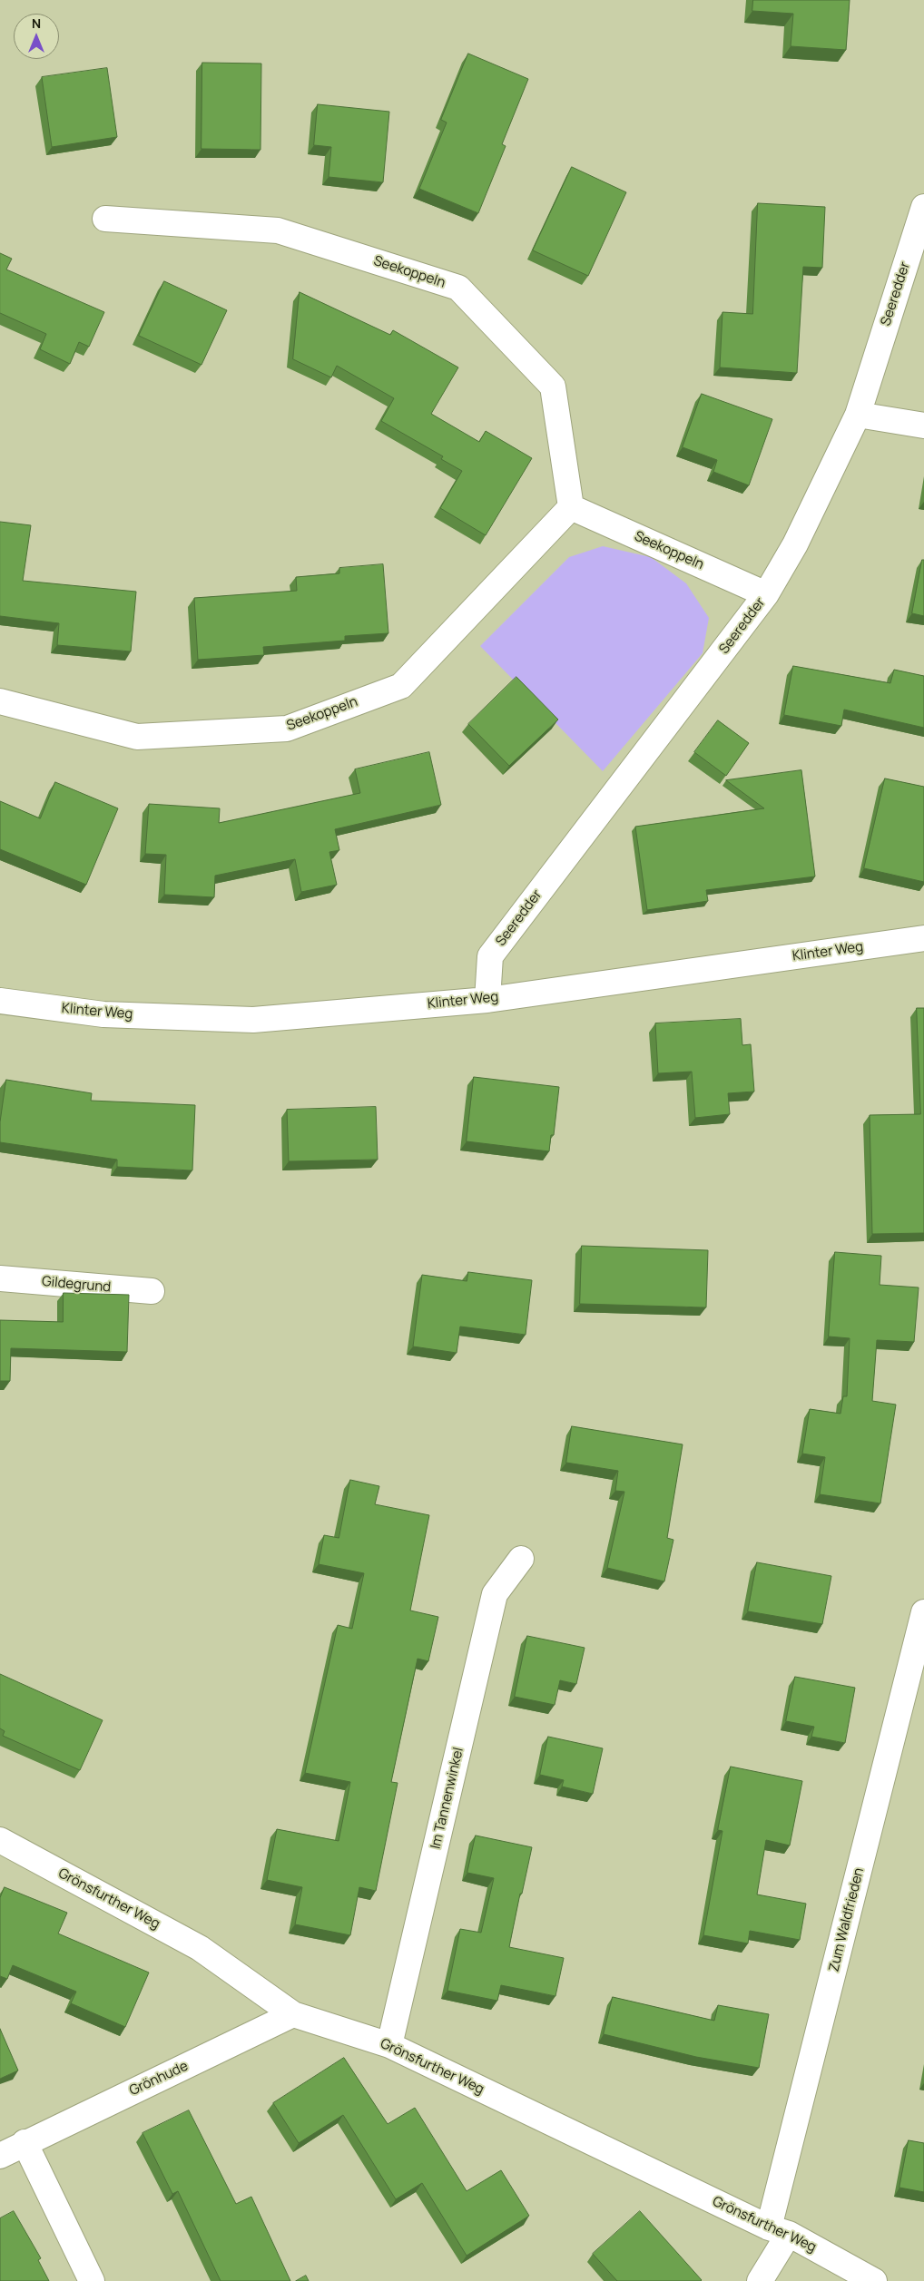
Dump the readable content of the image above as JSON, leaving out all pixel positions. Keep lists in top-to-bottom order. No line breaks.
{"streets":{"street":["Seekoppeln","Seeredder","Klinter Weg","Gildegrund","Im Tannenwinkel","Grönsfurther Weg","Zum Waldfrieden","Grönhude"]},"crossings":[["Seekoppeln","Seeredder"],["Seeredder","Klinter Weg"],["Im Tannenwinkel","Grönsfurther Weg"],["Grönsfurther Weg","Zum Waldfrieden"],["Grönsfurther Weg","Grönhude"]],"north":"top"}
